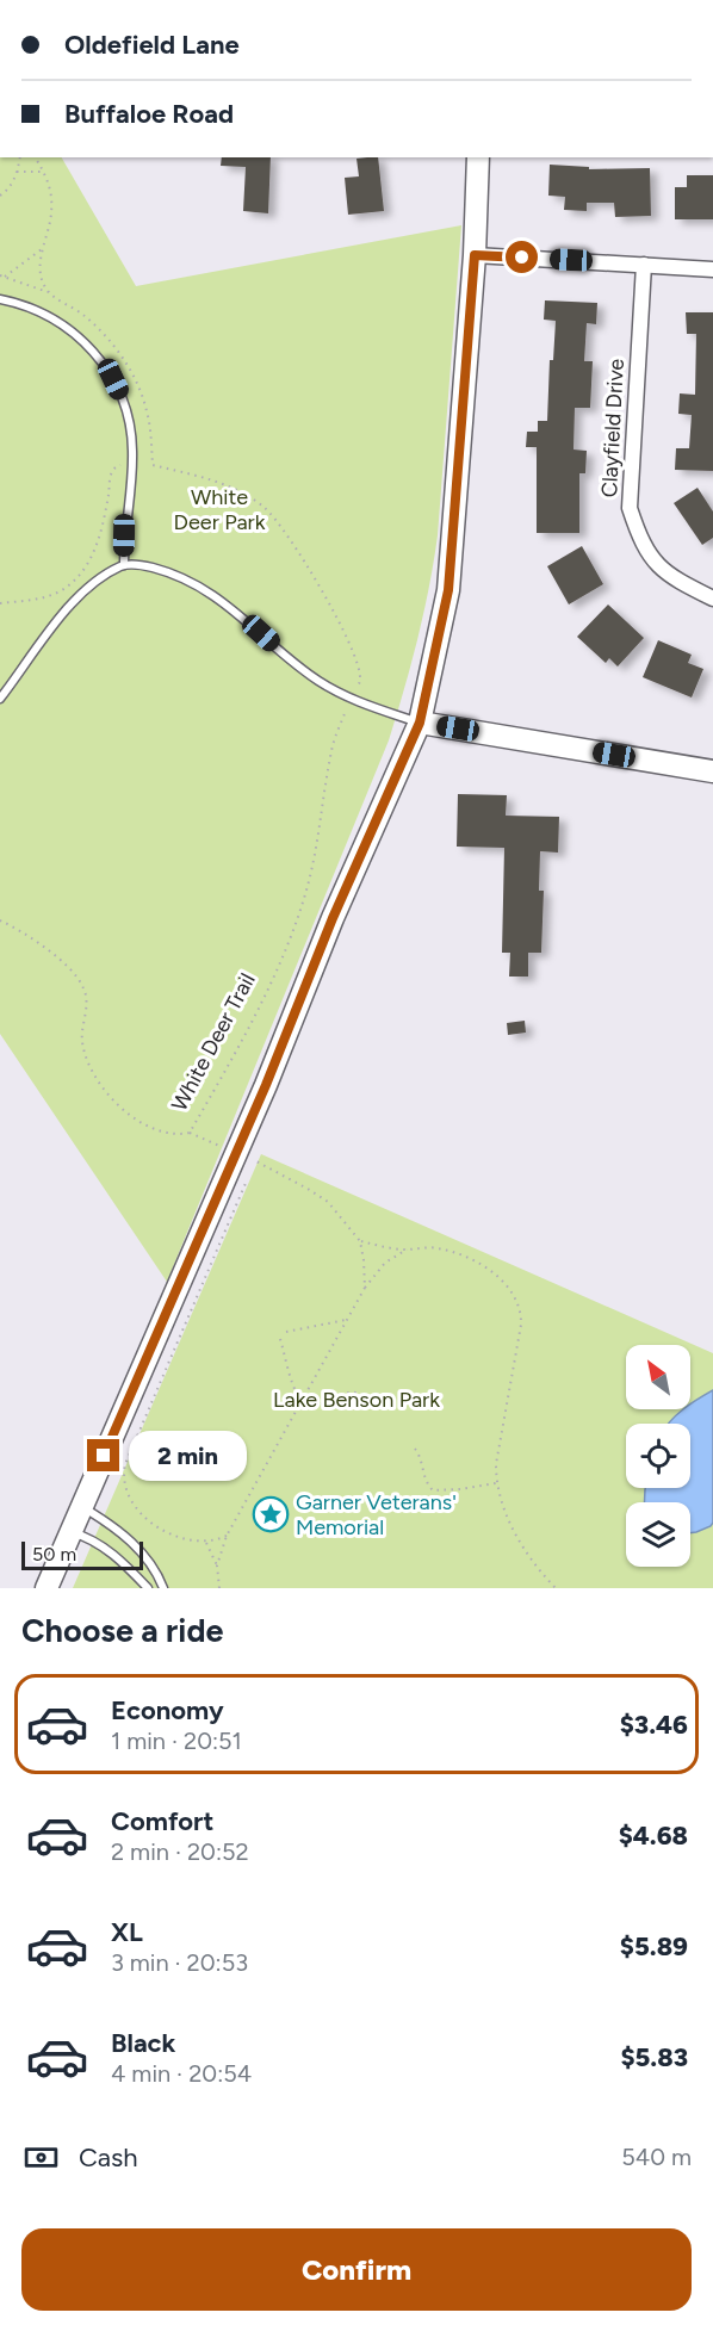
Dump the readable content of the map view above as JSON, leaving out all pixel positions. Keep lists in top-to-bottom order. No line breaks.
{"streets":{"street":["Clayfield Drive"],"path":["White Deer Trail"]},"parks":["White Deer Park","Lake Benson Park"],"places":{"place":["Garner Veterans' Memorial"]},"scale_bar":"50 m","north":"top left","page":{"banner":["Oldefield Lane","Buffaloe Road"],"bubble":"2 min","scale":"50 m","heading":"Choose a ride","list":[{"name":"Economy","note":"1 min · 20:51","value":"$3.46"},{"name":"Comfort","note":"2 min · 20:52","value":"$4.68"},{"name":"XL","note":"3 min · 20:53","value":"$5.89"},{"name":"Black","note":"4 min · 20:54","value":"$5.83"}],"pay":["Cash","540 m"],"buttons":"Confirm"}}
